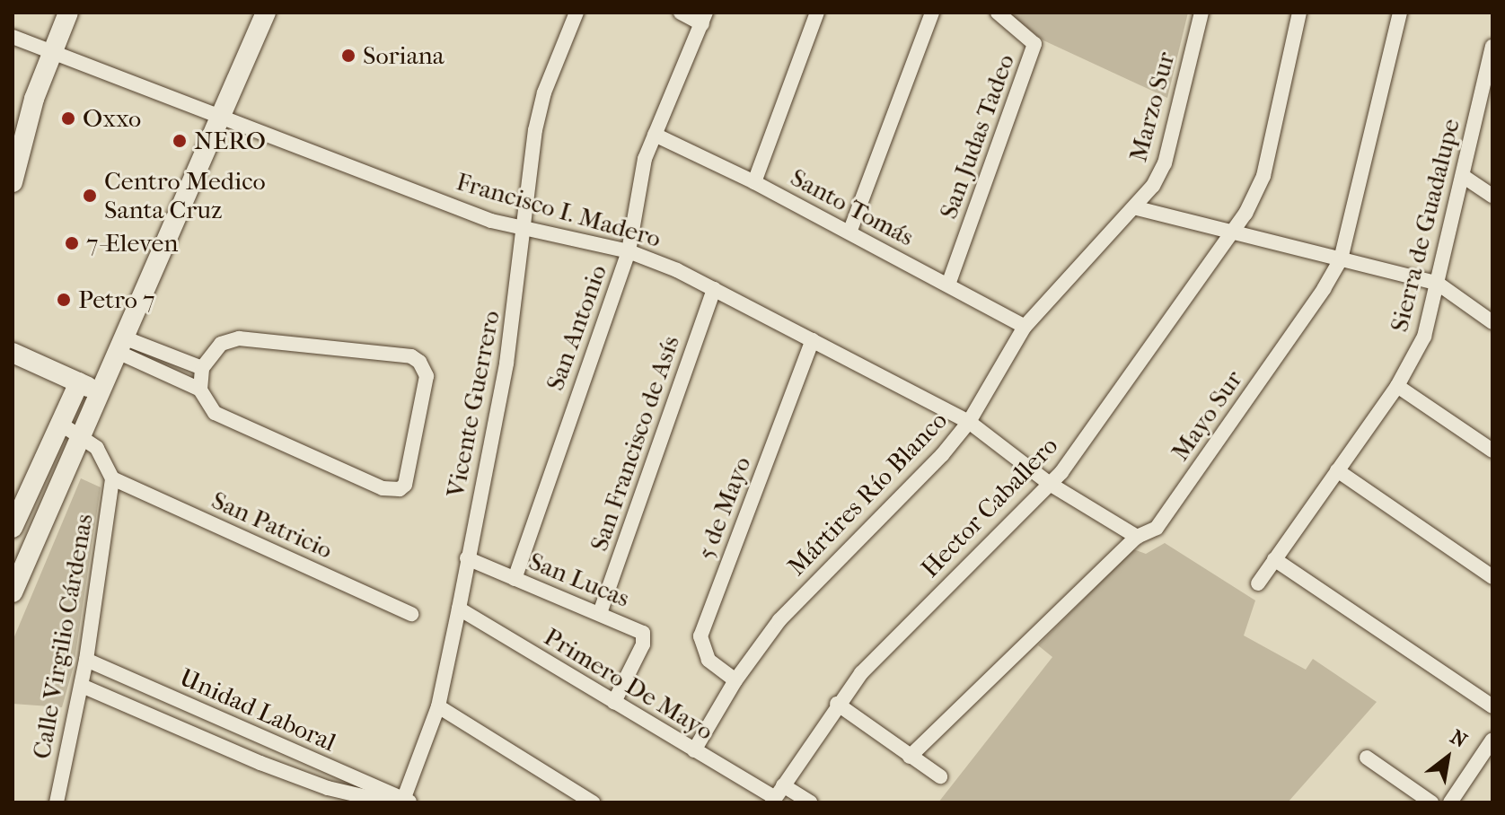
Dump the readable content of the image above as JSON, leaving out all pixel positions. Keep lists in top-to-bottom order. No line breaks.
{"streets":{"street":["Marzo Sur","San Judas Tadeo","Santo Tomás","Francisco I. Madero","Sierra de Guadalupe","San Antonio","Vicente Guerrero","Mayo Sur","San Francisco de Asís","Mártires Río Blanco","Hector Caballero","5 de Mayo","San Patricio","San Lucas","Calle Virgilio Cárdenas","Primero De Mayo","Unidad Laboral"]},"crossings":[["Marzo Sur","Mártires Río Blanco"],["San Judas Tadeo","Santo Tomás"],["Santo Tomás","San Antonio"],["Santo Tomás","Mártires Río Blanco"],["Francisco I. Madero","San Antonio"],["Francisco I. Madero","Vicente Guerrero"],["Francisco I. Madero","Mayo Sur"],["Francisco I. Madero","San Francisco de Asís"],["Francisco I. Madero","Mártires Río Blanco"],["Francisco I. Madero","Hector Caballero"],["Francisco I. Madero","5 de Mayo"],["San Antonio","San Lucas"],["Vicente Guerrero","San Lucas"],["Vicente Guerrero","Primero De Mayo"],["Vicente Guerrero","Unidad Laboral"],["San Francisco de Asís","San Lucas"],["Mártires Río Blanco","5 de Mayo"],["Mártires Río Blanco","Primero De Mayo"],["Hector Caballero","Primero De Mayo"],["San Patricio","Calle Virgilio Cárdenas"],["San Lucas","Primero De Mayo"],["Calle Virgilio Cárdenas","Unidad Laboral"]],"places":["Soriana","Oxxo","NERO","Centro Medico Santa Cruz","7-Eleven","Petro 7"],"north":"top right"}
